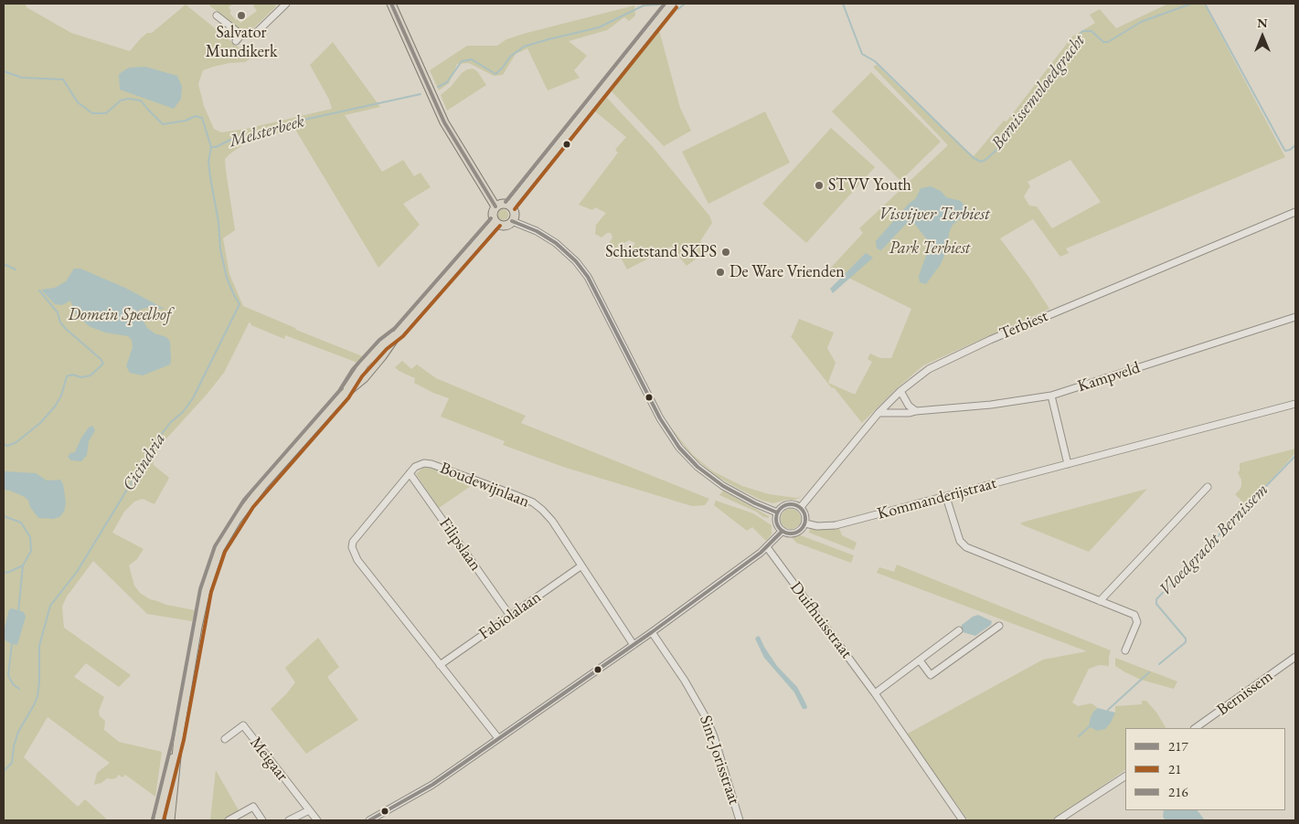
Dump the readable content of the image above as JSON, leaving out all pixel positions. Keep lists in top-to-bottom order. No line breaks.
{"streets":{"street":["Terbiest","Kampveld","Boudewijnlaan","Kommanderijstraat","Filipslaan","Fabiolalaan","Duifhuisstraat","Bernissem","Meigaar","Sint-Jorisstraat"]},"crossings":[["Terbiest","Kampveld"],["Terbiest","Kommanderijstraat"],["Boudewijnlaan","Filipslaan"],["Boudewijnlaan","Fabiolalaan"],["Filipslaan","Fabiolalaan"]],"water":["Bernissemvloedgracht","Melsterbeek","Visvijver Terbiest","Cicindria","Vloedgracht Bernissem"],"parks":["Park Terbiest","Domein Speelhof"],"places":["Salvator Mundikerk","STVV Youth","Schietstand SKPS","De Ware Vrienden"],"lines":["transit line 217","transit line 216","transit line 21"],"legend":["217","21","216"],"north":"top"}
